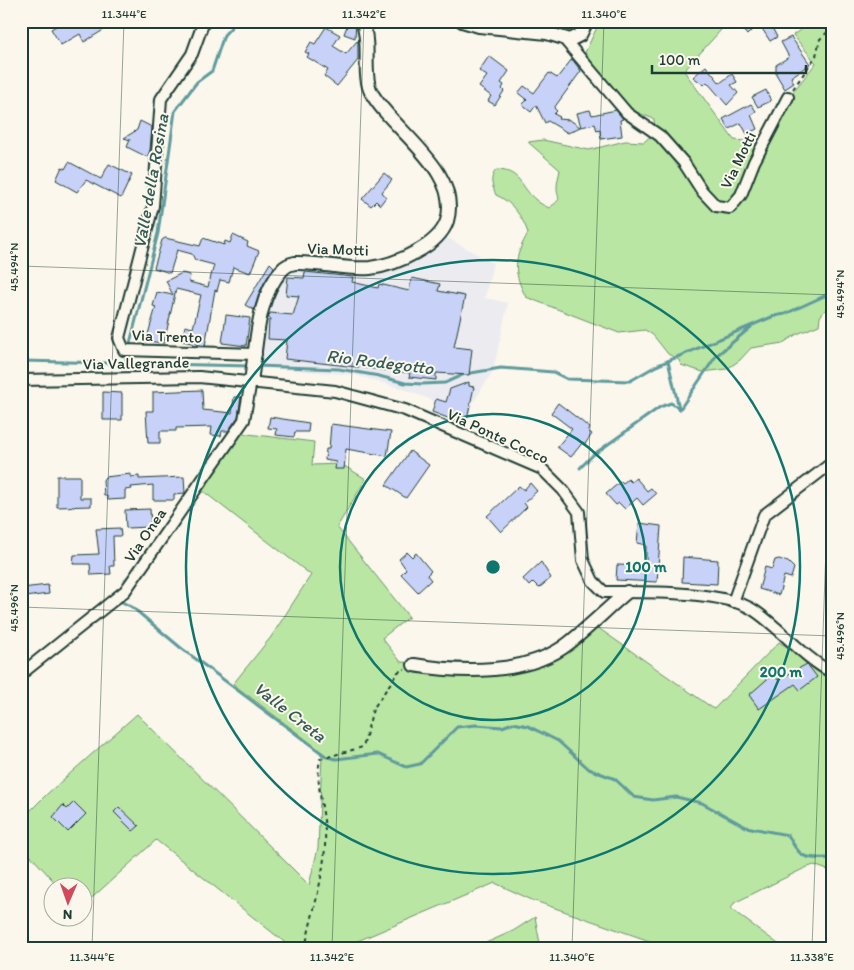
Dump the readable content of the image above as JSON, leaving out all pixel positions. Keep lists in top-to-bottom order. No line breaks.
{"streets":{"street":["Via Motti","Via Trento","Via Vallegrande","Via Ponte Cocco","Via Onea"]},"crossings":[["Via Motti","Via Trento"],["Via Motti","Via Vallegrande"],["Via Motti","Via Ponte Cocco"],["Via Motti","Via Onea"],["Via Vallegrande","Via Ponte Cocco"],["Via Vallegrande","Via Onea"],["Via Ponte Cocco","Via Onea"]],"water":["Valle della Rosina","Rio Rodegotto","Valle Creta"],"scale_bar":"100 m","north":"bottom","coordinates":["11.344°E","11.342°E","11.340°E","45.494°N","45.496°N","11.338°E"],"rings":["100 m","200 m"]}
